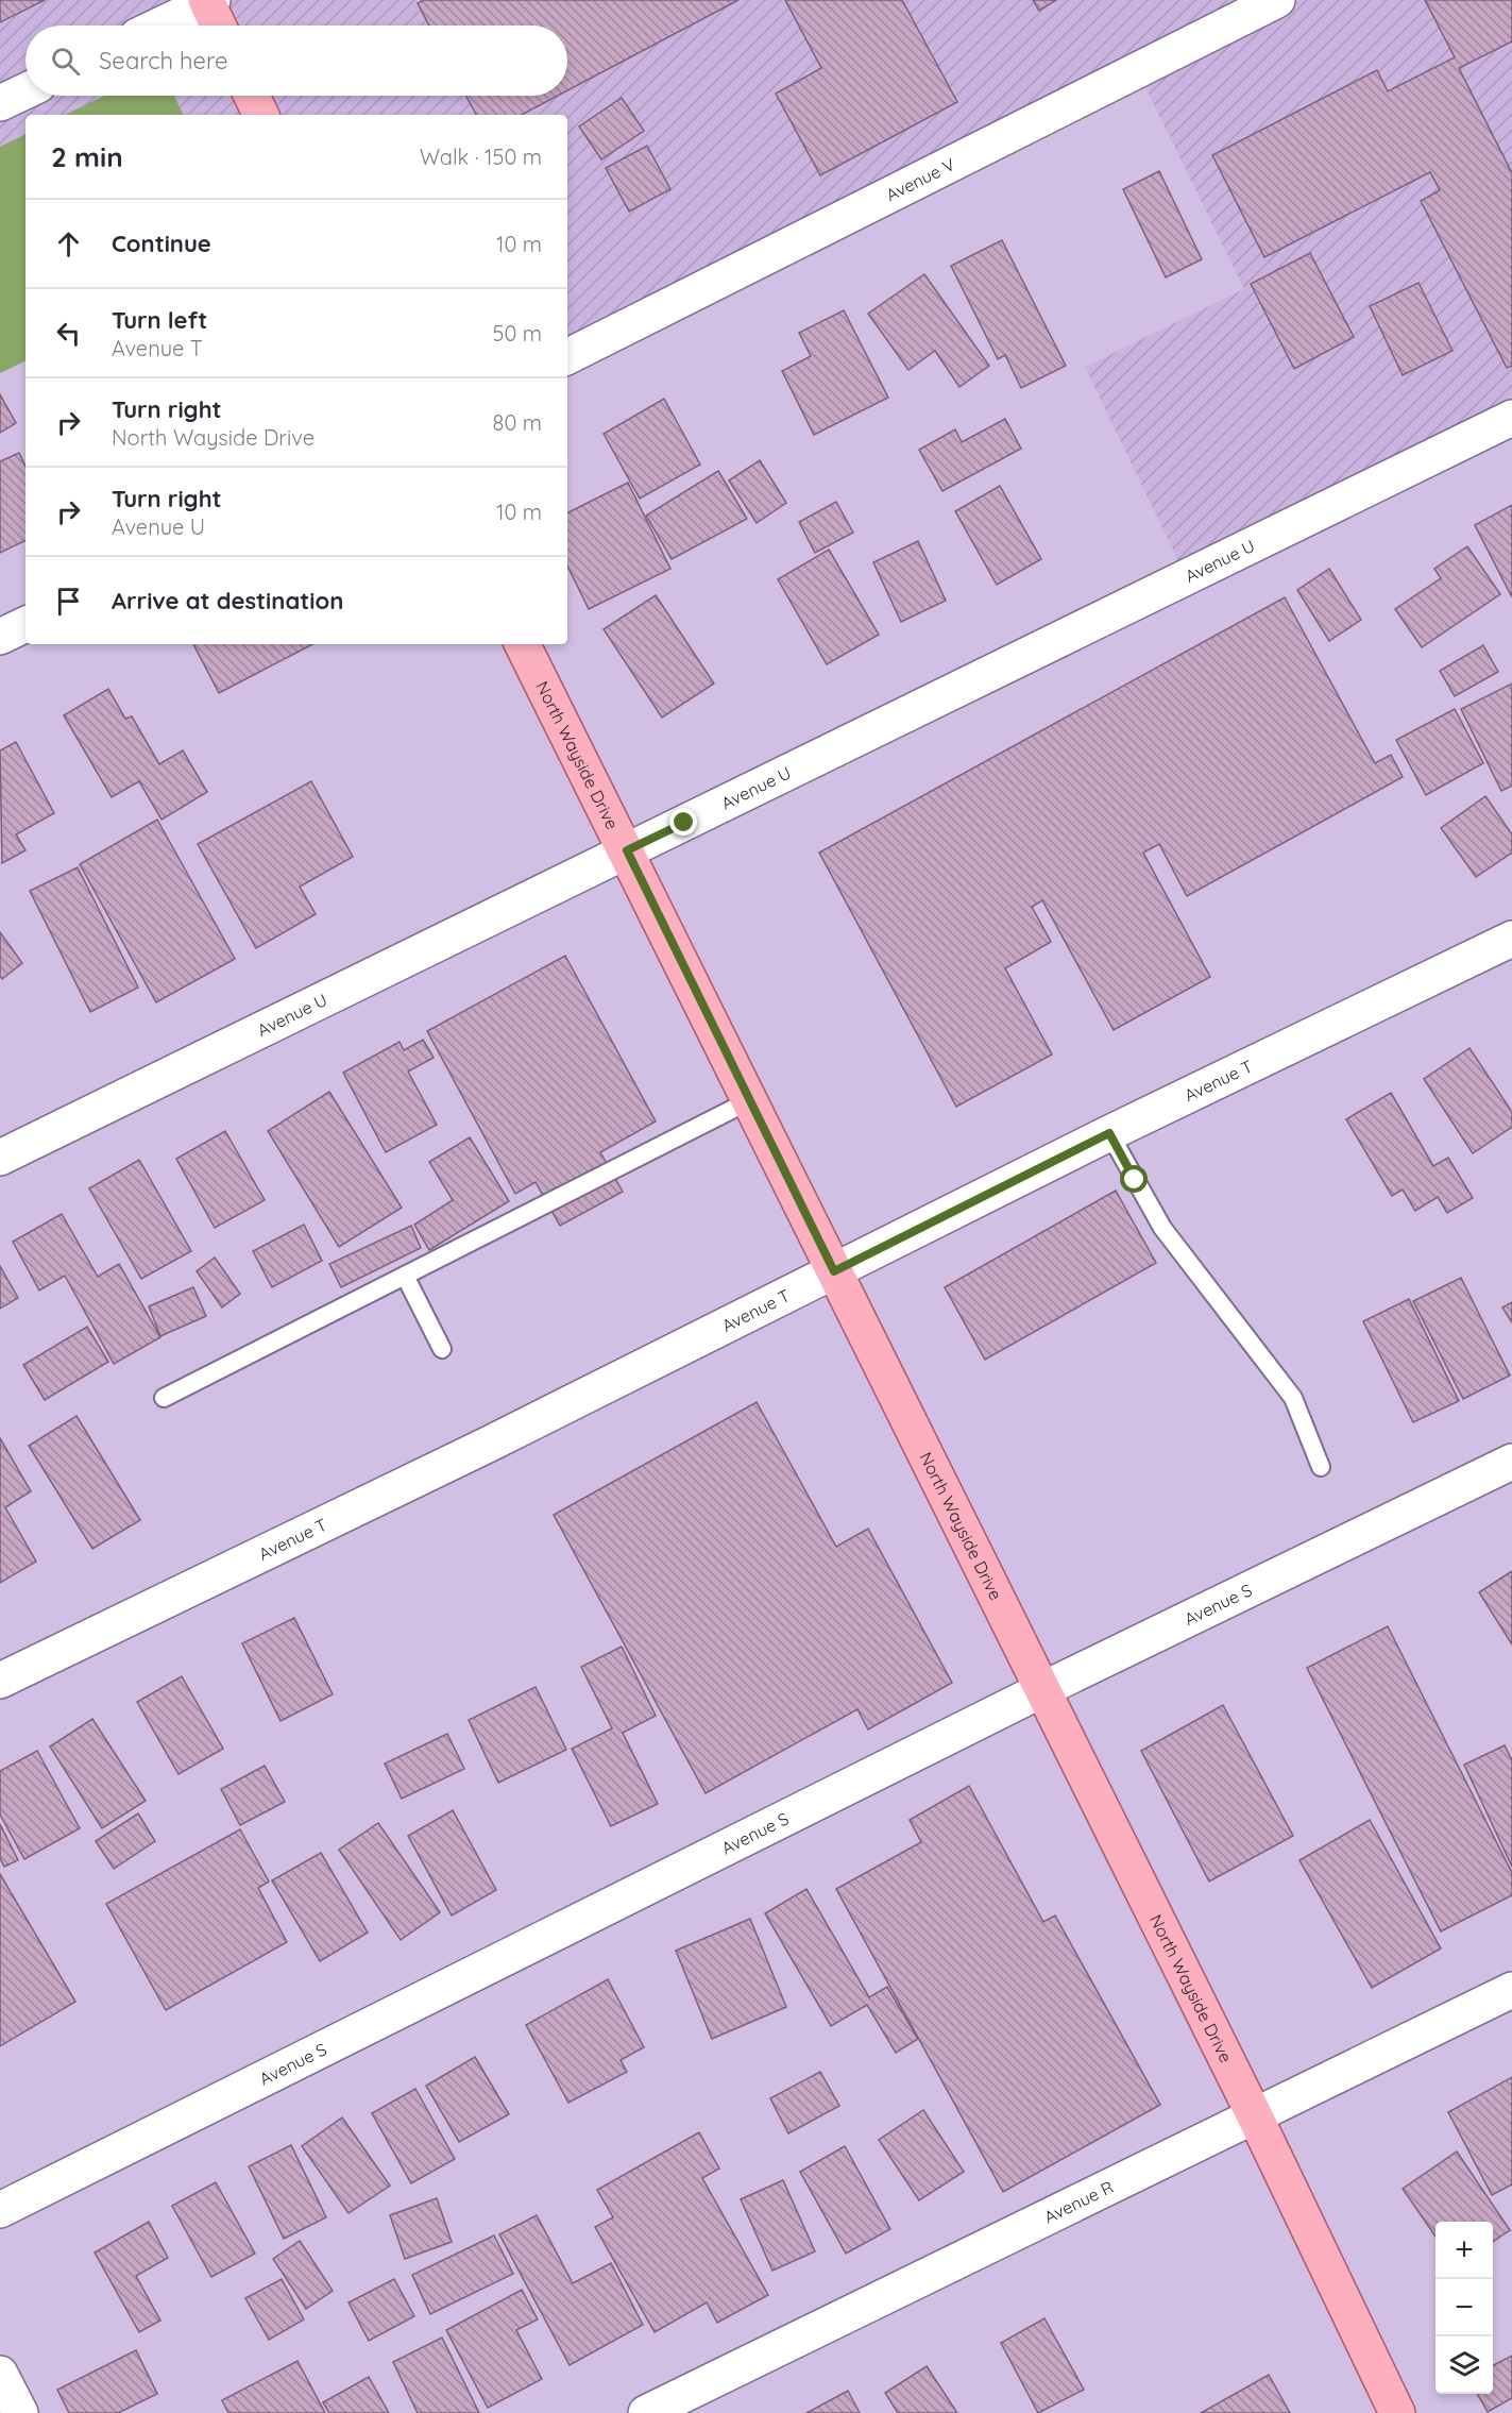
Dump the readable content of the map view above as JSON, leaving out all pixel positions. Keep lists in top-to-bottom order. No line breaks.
{"streets":{"main road":["North Wayside Drive"],"street":["Avenue V","Avenue U","Avenue T","Avenue S","Avenue R"]},"crossings":[["Avenue U","North Wayside Drive"],["North Wayside Drive","Avenue T"],["North Wayside Drive","Avenue S"],["North Wayside Drive","Avenue R"]],"page":{"search":"Search here","heading":["2 min","Walk · 150 m"],"list":[["Continue","10 m"],["Turn left","Avenue T","50 m"],["Turn right","North Wayside Drive","80 m"],["Turn right","Avenue U","10 m"],"Arrive at destination"],"map_buttons":["+","−"]}}
